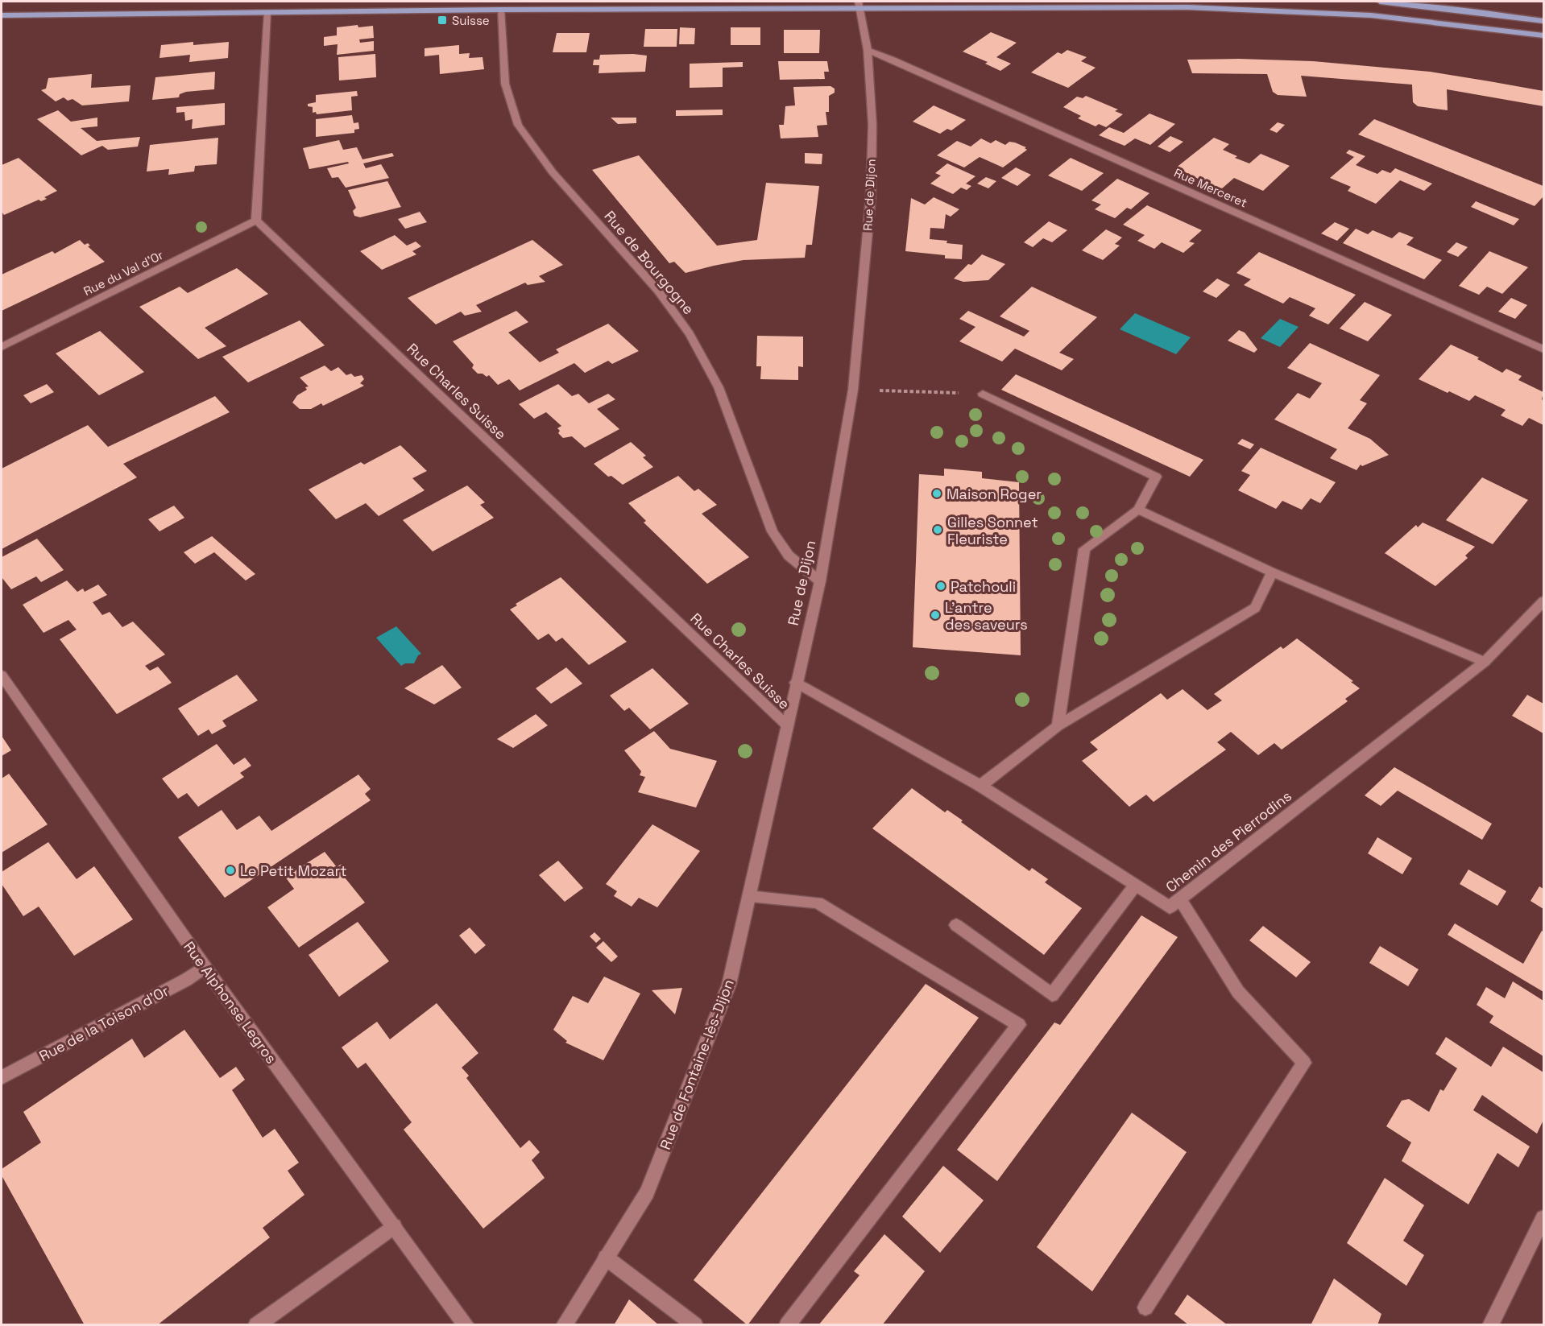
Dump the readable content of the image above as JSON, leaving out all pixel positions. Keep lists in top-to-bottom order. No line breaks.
{"streets":{"street":["Rue Merceret","Rue de Dijon","Rue de Bourgogne","Rue du Val d'Or","Rue Charles Suisse","Chemin des Pierrodins","Rue Alphonse Legros","Rue de la Toison d'Or","Rue de Fontaine-lès-Dijon"]},"crossings":[["Rue Merceret","Rue de Dijon"],["Rue de Dijon","Rue de Bourgogne"],["Rue de Dijon","Rue Charles Suisse"],["Rue de Dijon","Chemin des Pierrodins"],["Rue de Dijon","Rue de Fontaine-lès-Dijon"],["Rue du Val d'Or","Rue Charles Suisse"],["Rue Charles Suisse","Rue de Fontaine-lès-Dijon"],["Rue Alphonse Legros","Rue de la Toison d'Or"]],"places":{"transit":["Suisse"],"other":["Maison Roger","Gilles Sonnet Fleuriste","Patchouli","L'antre des saveurs","Le Petit Mozart"]}}
